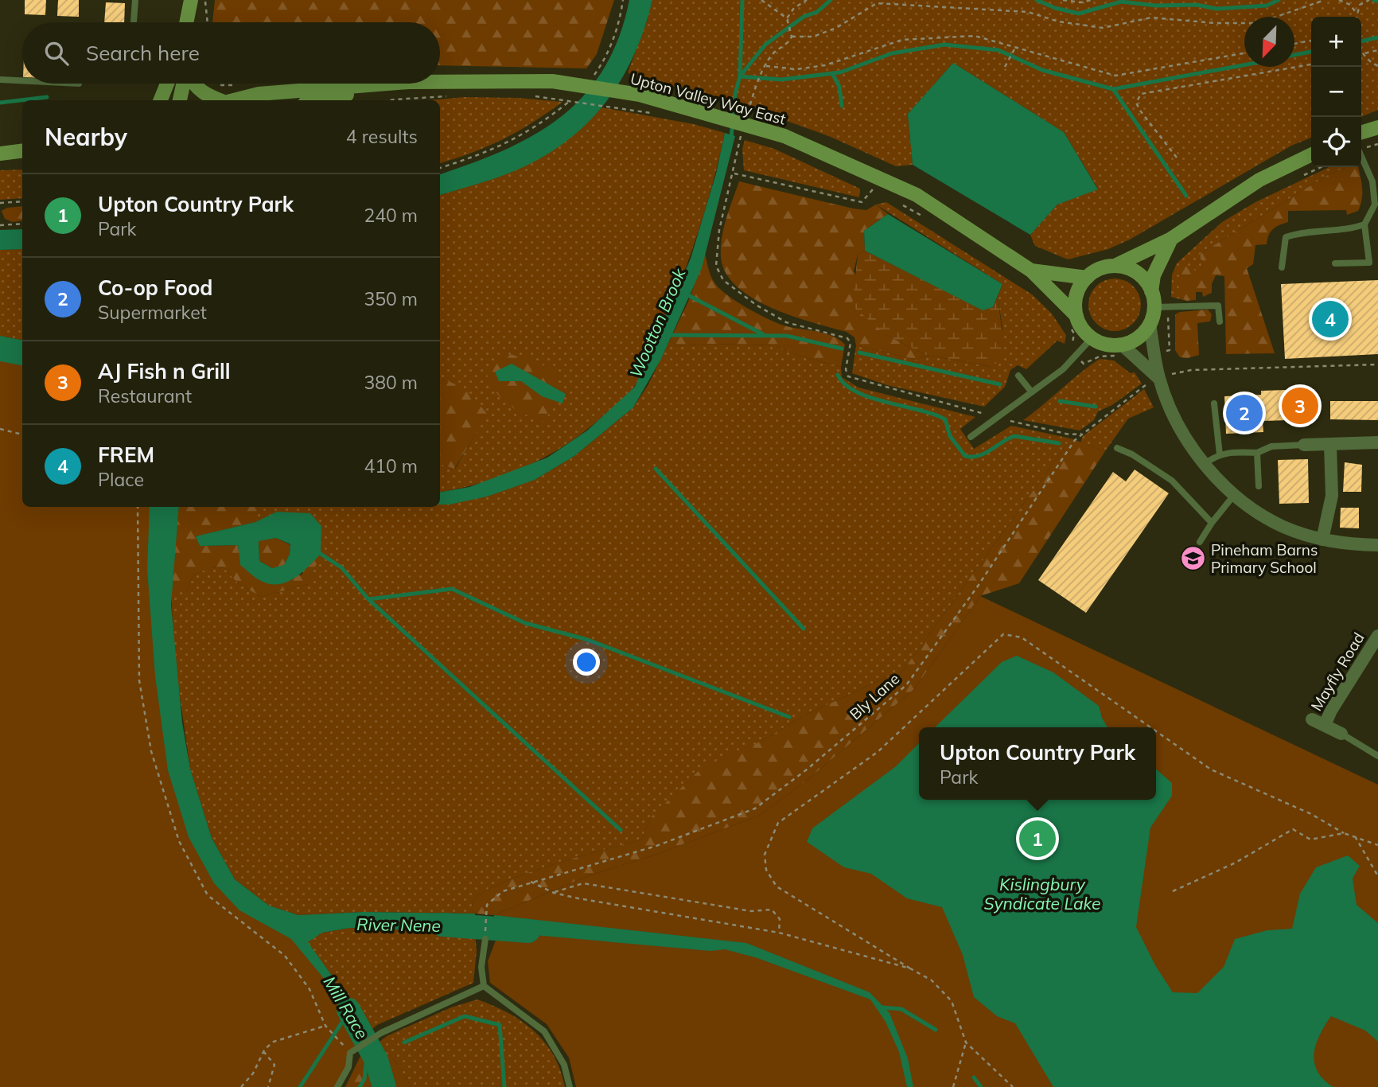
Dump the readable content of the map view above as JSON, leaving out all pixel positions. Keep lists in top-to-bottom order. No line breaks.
{"streets":{"street":["Upton Valley Way East","Mayfly Road"],"path":["Bly Lane"]},"water":["Wootton Brook","Kislingbury Syndicate Lake","River Nene","Mill Race"],"places":{"school or university":["Pineham Barns Primary School"]},"north":"bottom left","page":{"map_buttons":["+","−"],"search":"Search here","heading":["Nearby","4 results"],"list":[{"mark":"1","name":"Upton Country Park","note":"Park","value":"240 m"},{"mark":"2","name":"Co-op Food","note":"Supermarket","value":"350 m"},{"mark":"3","name":"AJ Fish n Grill","note":"Restaurant","value":"380 m"},{"mark":"4","name":"FREM","note":"Place","value":"410 m"}],"pins":["4","3","2","1"],"popup":["Upton Country Park","Park"]}}
